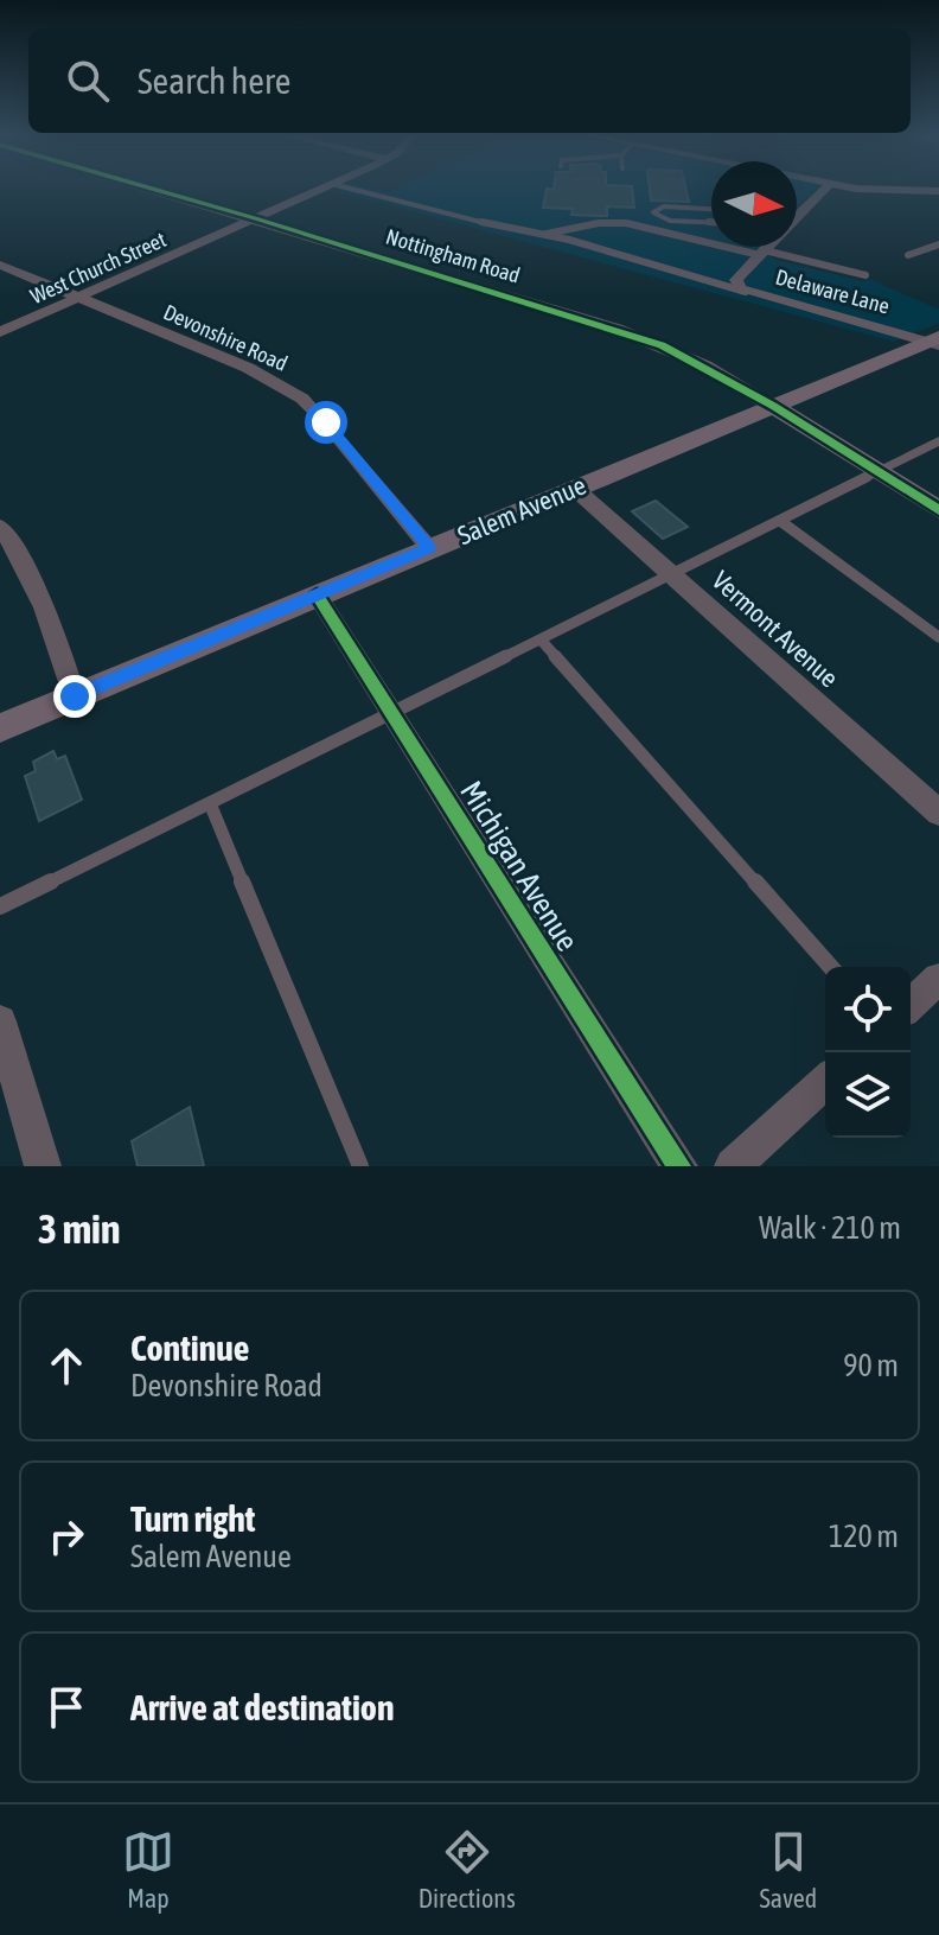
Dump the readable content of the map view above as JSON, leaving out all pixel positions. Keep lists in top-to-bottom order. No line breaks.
{"streets":{"main road":["Salem Avenue"],"street":["Nottingham Road","West Church Street","Delaware Lane","Devonshire Road","Vermont Avenue","Michigan Avenue"]},"crossings":[["Nottingham Road","West Church Street"],["Nottingham Road","Salem Avenue"],["West Church Street","Devonshire Road"],["Delaware Lane","Salem Avenue"],["Devonshire Road","Salem Avenue"],["Salem Avenue","Vermont Avenue"],["Salem Avenue","Michigan Avenue"]],"north":"right","page":{"search":"Search here","heading":["3 min","Walk · 210 m"],"list":[["Continue","Devonshire Road","90 m"],["Turn right","Salem Avenue","120 m"],"Arrive at destination"],"nav":["Map","Directions","Saved"]}}
